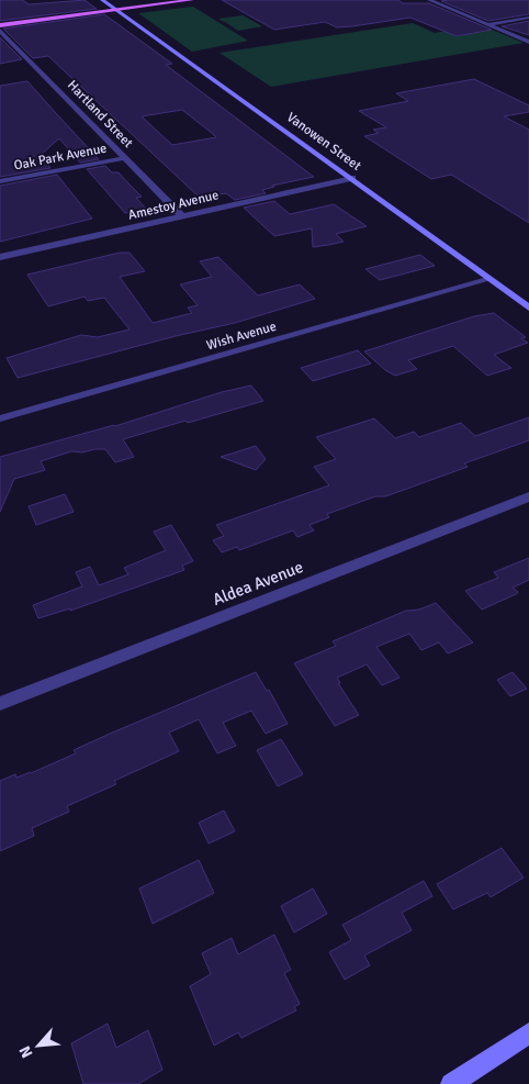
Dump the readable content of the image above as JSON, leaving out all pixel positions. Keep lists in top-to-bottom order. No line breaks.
{"streets":{"main road":["Vanowen Street"],"street":["Hartland Street","Oak Park Avenue","Amestoy Avenue","Wish Avenue","Aldea Avenue"]},"crossings":[["Hartland Street","Oak Park Avenue"],["Hartland Street","Amestoy Avenue"],["Vanowen Street","Amestoy Avenue"],["Vanowen Street","Wish Avenue"]],"north":"bottom left"}
